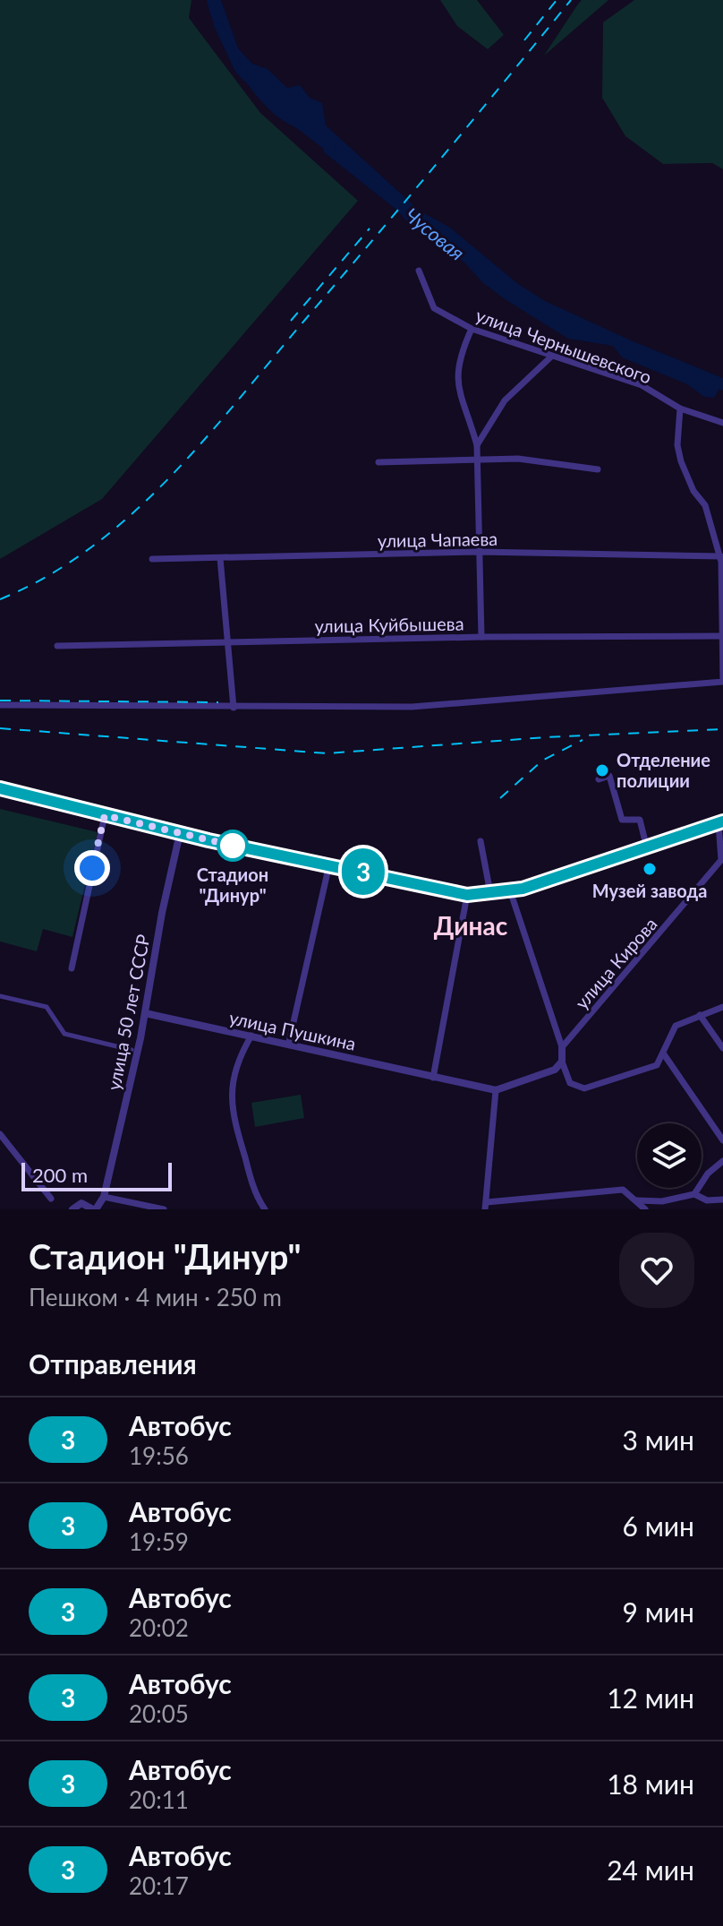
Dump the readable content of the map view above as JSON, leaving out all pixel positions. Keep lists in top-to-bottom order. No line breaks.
{"streets":{"street":["улица Чернышевского","улица Чапаева","улица Куйбышева","улица Кирова","улица 50 лет СССР","улица Пушкина"]},"crossings":[["улица 50 лет СССР","улица Пушкина"]],"districts":["Динас"],"water":["Чусовая"],"places":["Отделение полиции","Стадион \"Динур\"","Музей завода"],"lines":["bus line 3"],"scale_bar":"200 m","page":{"on_map":"3","scale":"200 m","heading":[["Стадион \"Динур\"","Пешком · 4 мин · 250 m"],"Отправления"],"list":[{"mark":"3","name":"Автобус","note":"19:56","value":"3 мин"},{"mark":"3","name":"Автобус","note":"19:59","value":"6 мин"},{"mark":"3","name":"Автобус","note":"20:02","value":"9 мин"},{"mark":"3","name":"Автобус","note":"20:05","value":"12 мин"},{"mark":"3","name":"Автобус","note":"20:11","value":"18 мин"},{"mark":"3","name":"Автобус","note":"20:17","value":"24 мин"}]}}
